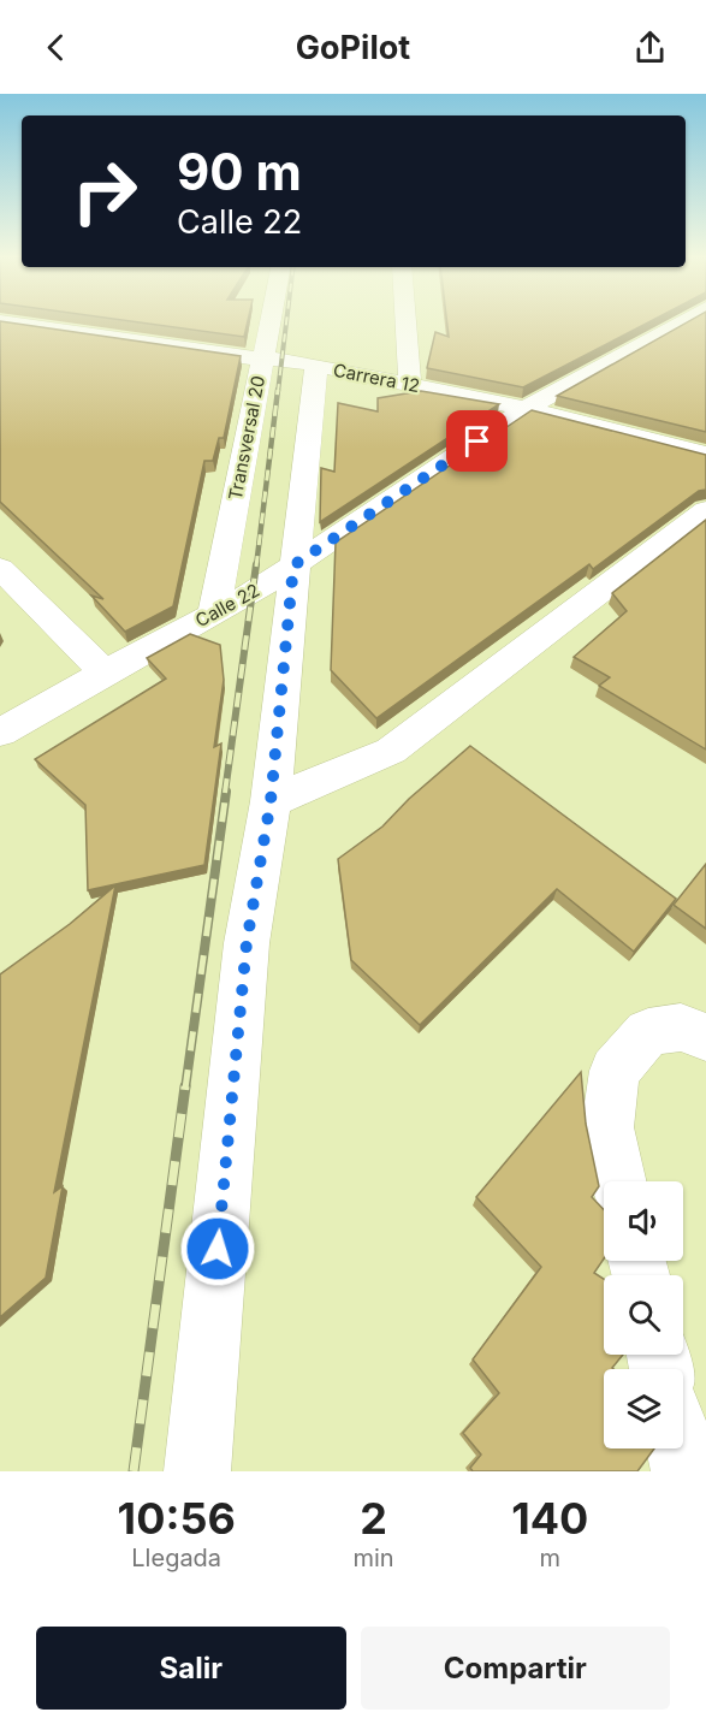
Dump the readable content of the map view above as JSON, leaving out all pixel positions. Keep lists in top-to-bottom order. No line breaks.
{"streets":{"street":["Carrera 12","Transversal 20","Calle 22"]},"crossings":[["Carrera 12","Transversal 20"],["Carrera 12","Calle 22"],["Transversal 20","Calle 22"]],"page":{"header":"GoPilot","turn":["90 m","Calle 22"],"eta":["10:56","Llegada","2","min","140","m"],"buttons":["Salir","Compartir"]}}
